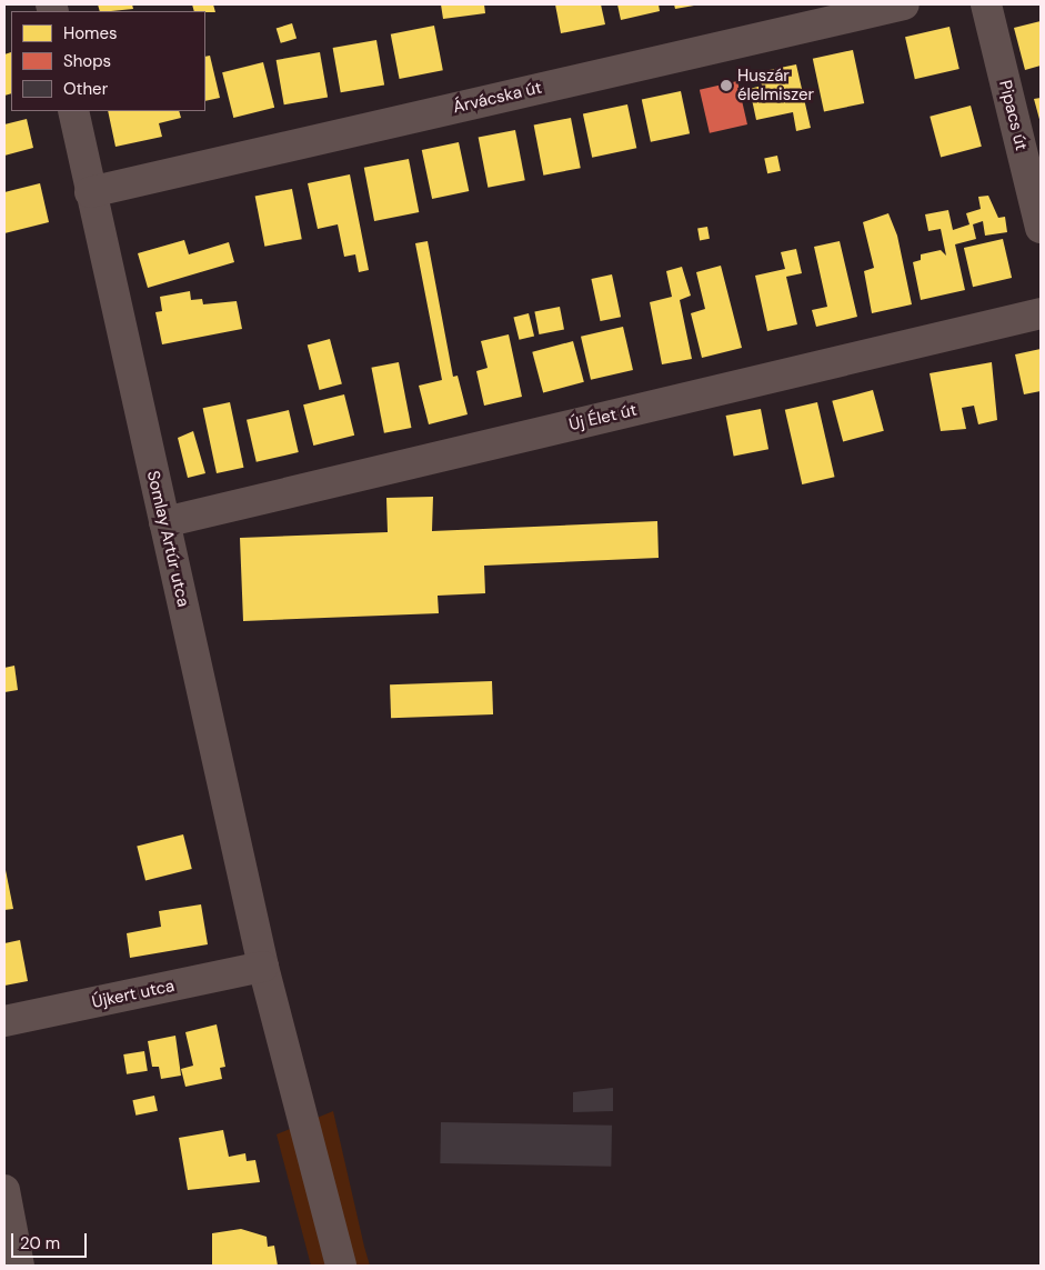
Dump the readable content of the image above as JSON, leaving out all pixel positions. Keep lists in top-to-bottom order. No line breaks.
{"streets":{"street":["Árvácska út","Pipacs út","Új Élet út","Somlay Artúr utca","Újkert utca"]},"crossings":[["Árvácska út","Somlay Artúr utca"],["Új Élet út","Somlay Artúr utca"],["Somlay Artúr utca","Újkert utca"]],"places":["Huszár élelmiszer"],"legend":["Homes","Shops","Other"],"scale_bar":"20 m"}
